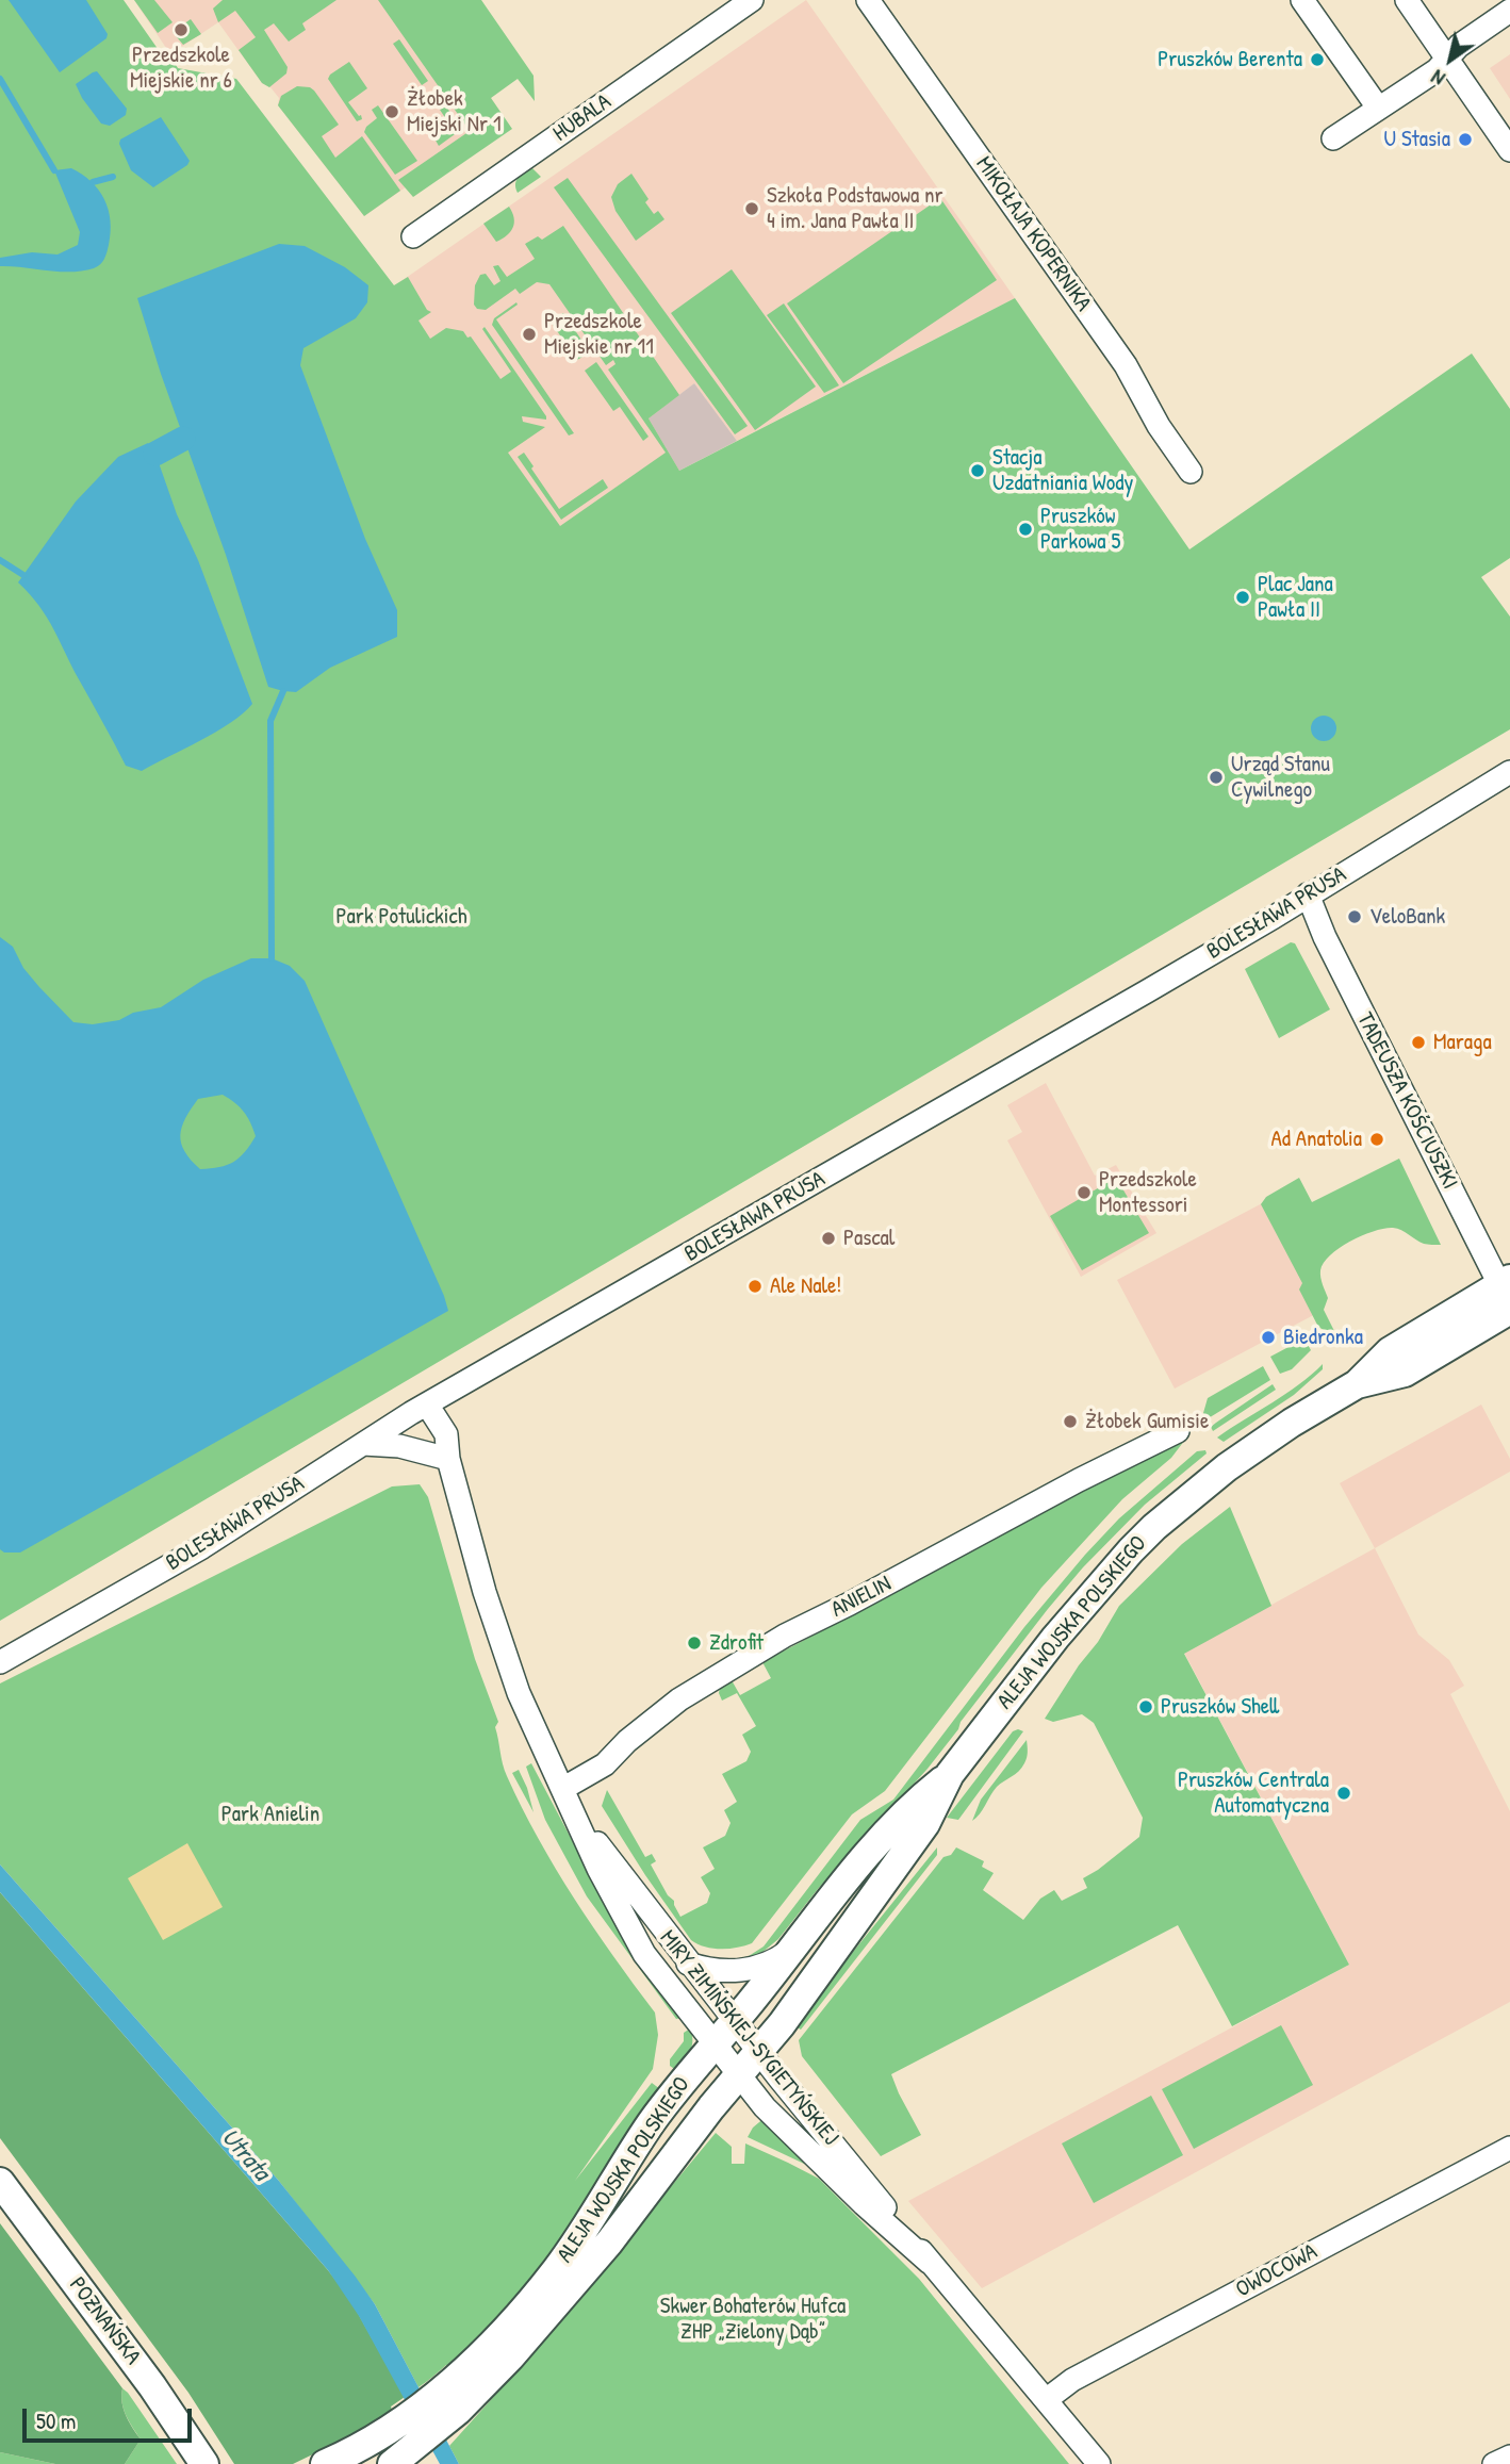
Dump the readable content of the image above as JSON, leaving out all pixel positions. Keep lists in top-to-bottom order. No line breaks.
{"streets":{"main road":["ALEJA WOJSKA POLSKIEGO","POZNAŃSKA"],"street":["HUBALA","MIKOŁAJA KOPERNIKA","BOLESŁAWA PRUSA","TADEUSZA KOŚCIUSZKI","ANIELIN","MIRY ZIMIŃSKIEJ-SYGIETYŃSKIEJ","OWOCOWA"]},"crossings":[["BOLESŁAWA PRUSA","TADEUSZA KOŚCIUSZKI"],["BOLESŁAWA PRUSA","MIRY ZIMIŃSKIEJ-SYGIETYŃSKIEJ"],["TADEUSZA KOŚCIUSZKI","ALEJA WOJSKA POLSKIEGO"],["ANIELIN","MIRY ZIMIŃSKIEJ-SYGIETYŃSKIEJ"],["ALEJA WOJSKA POLSKIEGO","MIRY ZIMIŃSKIEJ-SYGIETYŃSKIEJ"],["MIRY ZIMIŃSKIEJ-SYGIETYŃSKIEJ","OWOCOWA"]],"water":["Utrata"],"parks":["Park Potulickich","Park Anielin","Skwer Bohaterów Hufca ZHP „Zielony Dąb”"],"places":["Przedszkole Miejskie nr 6","Pruszków Berenta","Żłobek Miejski Nr 1","U Stasia","Szkoła Podstawowa nr 4 im. Jana Pawła II","Przedszkole Miejskie nr 11","Stacja Uzdatniania Wody","Pruszków Parkowa 5","Plac Jana Pawła II","Urząd Stanu Cywilnego","VeloBank","Maraga","Ad Anatolia","Przedszkole Montessori","Pascal","Ale Nale!","Biedronka","Żłobek Gumisie","Zdrofit","Pruszków Shell","Pruszków Centrala Automatyczna"],"scale_bar":"50 m","north":"bottom left"}
